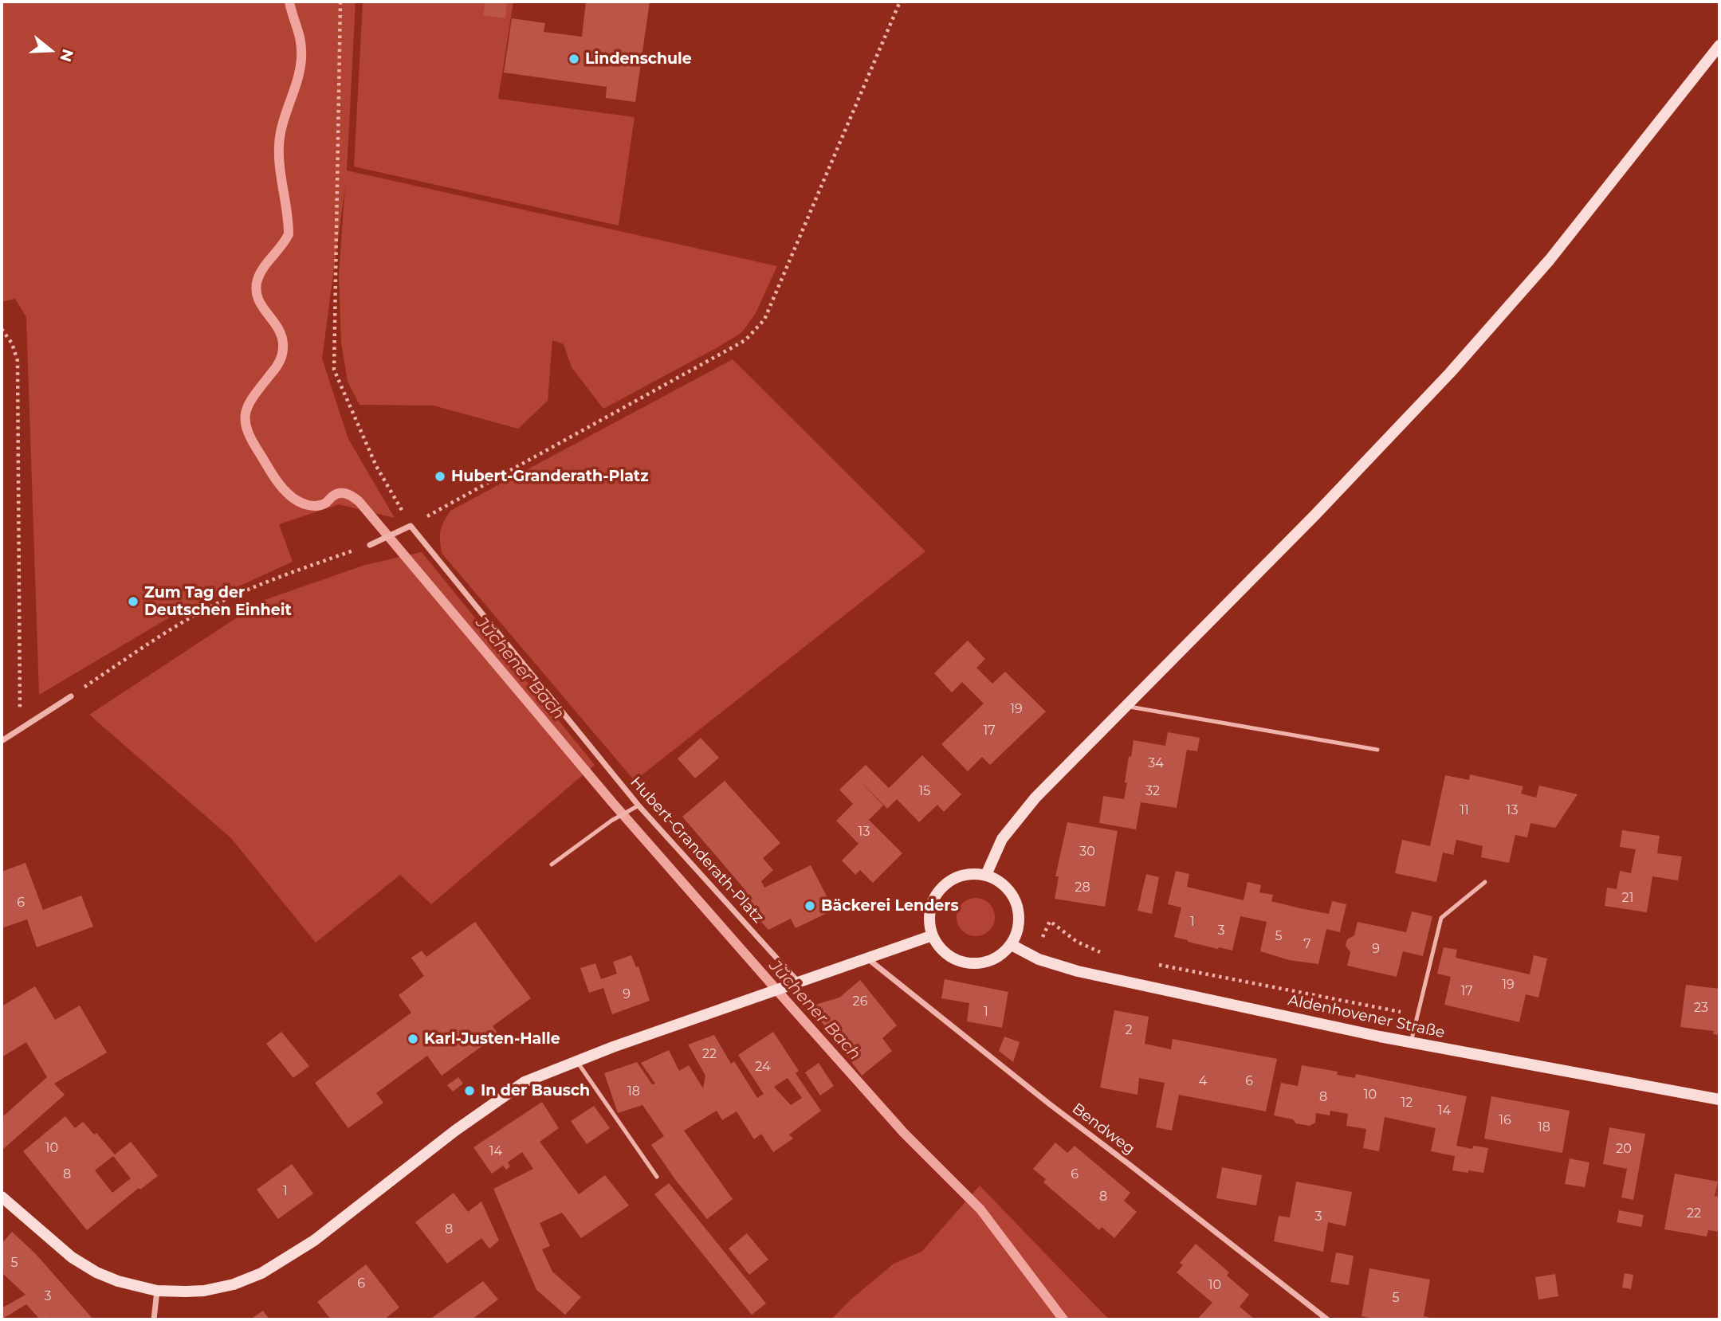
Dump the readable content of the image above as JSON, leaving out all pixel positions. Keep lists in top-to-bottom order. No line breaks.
{"streets":{"street":["Hubert-Granderath-Platz","Aldenhovener Straße","Bendweg"]},"water":["Jüchener Bach"],"places":["Lindenschule","Hubert-Granderath-Platz","Zum Tag der Deutschen Einheit","Bäckerei Lenders","Karl-Justen-Halle","In der Bausch"],"house_numbers":["19","17","34","15","32","11","13","13","30","28","21","6","1","3","5","7","9","19","17","9","26","23","1","2","22","24","4","6","18","10","8","12","14","16","18","10","20","14","8","6","1","8","22","3","8","5","6","10","3","5"],"north":"right"}
